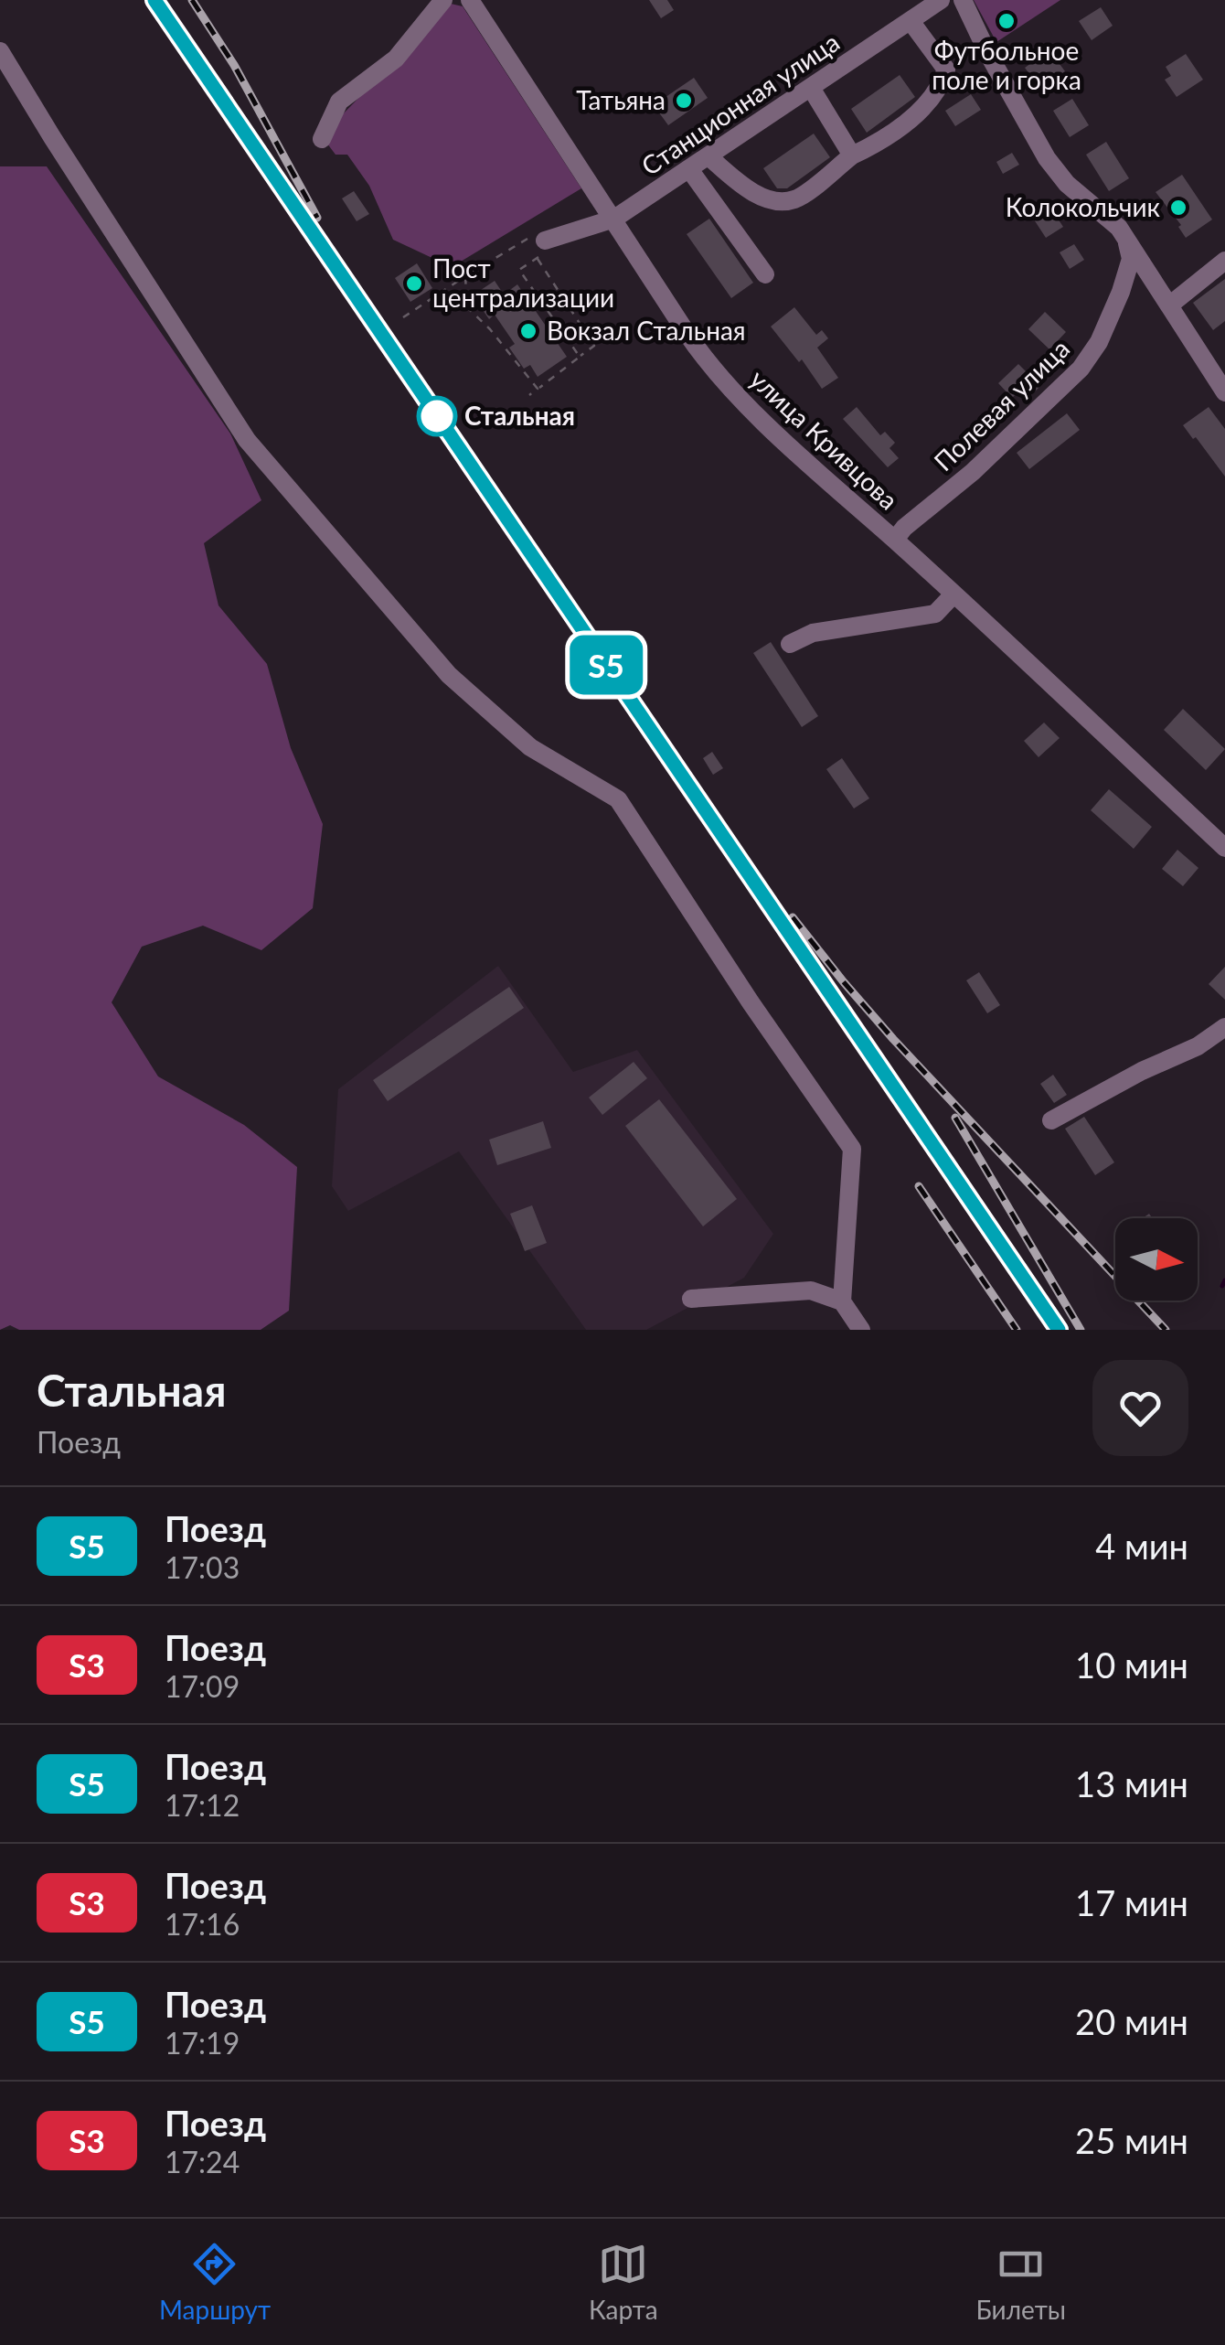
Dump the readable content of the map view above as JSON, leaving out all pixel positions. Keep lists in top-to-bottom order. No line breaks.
{"streets":{"street":["Станционная улица","Полевая улица","улица Кривцова"]},"crossings":[["Станционная улица","улица Кривцова"],["Полевая улица","улица Кривцова"]],"places":["Футбольное поле и горка","Татьяна","Колокольчик","Пост централизации","Вокзал Стальная","Стальная"],"north":"right","page":{"on_map":"S5","heading":["Стальная","Поезд"],"list":[{"mark":"S5","name":"Поезд","note":"17:03","value":"4 мин"},{"mark":"S3","name":"Поезд","note":"17:09","value":"10 мин"},{"mark":"S5","name":"Поезд","note":"17:12","value":"13 мин"},{"mark":"S3","name":"Поезд","note":"17:16","value":"17 мин"},{"mark":"S5","name":"Поезд","note":"17:19","value":"20 мин"},{"mark":"S3","name":"Поезд","note":"17:24","value":"25 мин"}],"tabs":["Маршрут","Карта","Билеты"]}}
